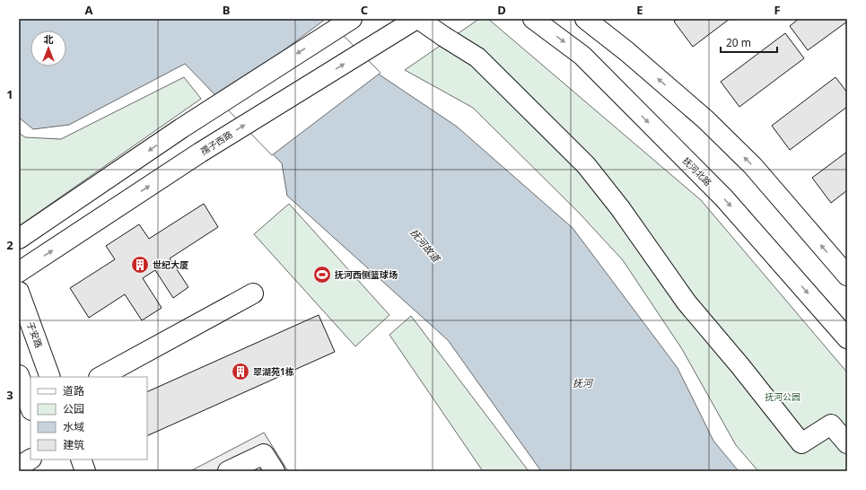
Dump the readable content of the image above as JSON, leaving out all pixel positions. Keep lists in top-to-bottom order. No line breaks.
{"streets":{"main road":["孺子西路","抚河北路","子安路"]},"water":["抚河故道","抚河"],"parks":["抚河公园"],"places":{"building":["世纪大厦","翠湖苑1栋"],"sports":["抚河西侧篮球场"]},"legend":["道路","公园","水域","建筑"],"scale_bar":"20 m","north":"top","grid":{"columns":["A","B","C","D","E","F"],"rows":["1","2","3"]}}
